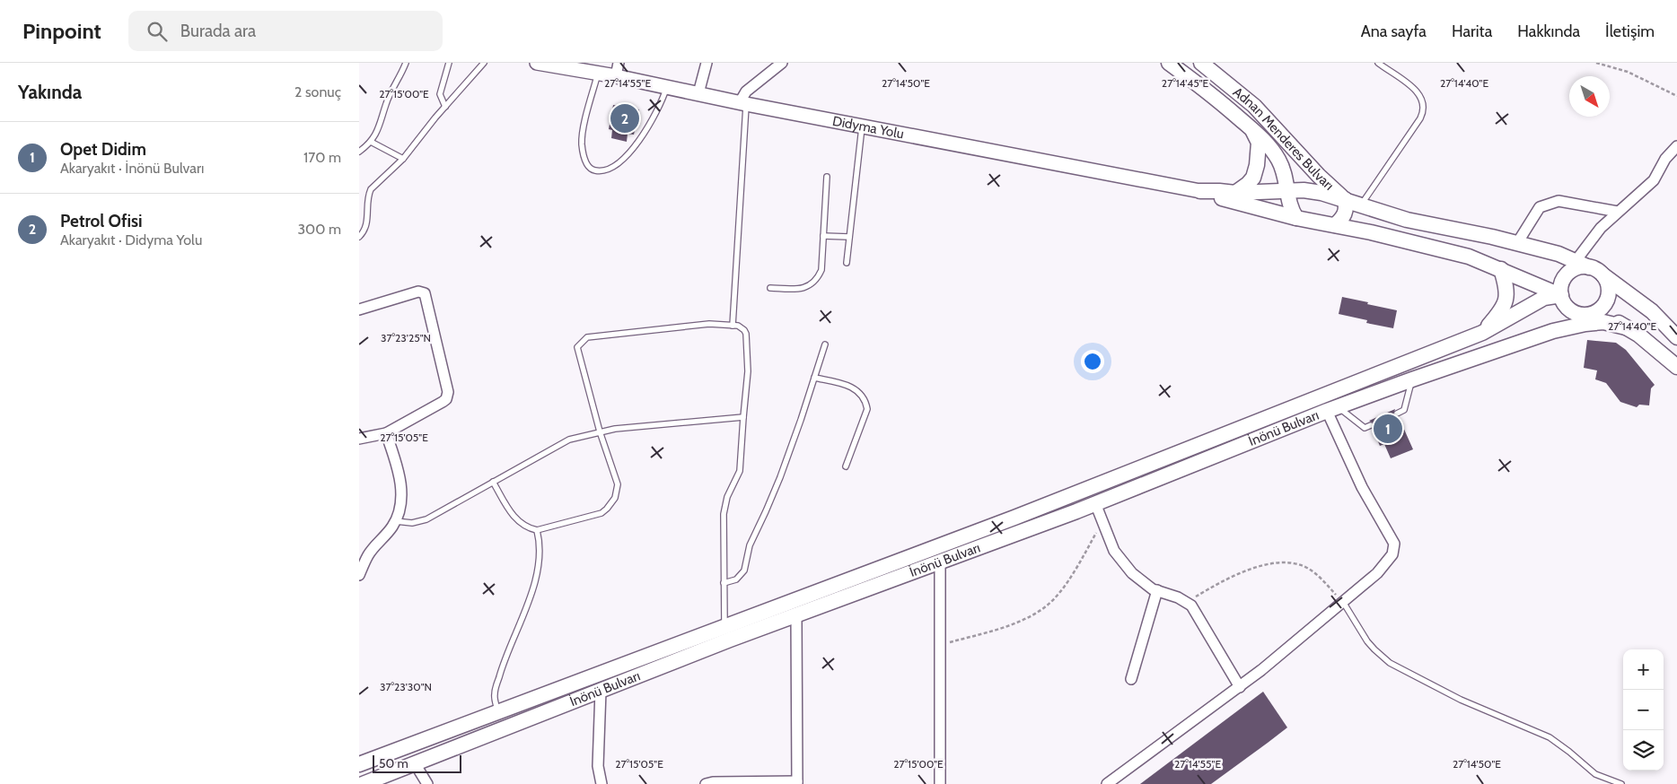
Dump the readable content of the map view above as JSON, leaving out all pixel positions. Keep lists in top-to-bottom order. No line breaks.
{"streets":{"main road":["Adnan Menderes Bulvarı","İnönü Bulvarı"],"street":["Didyma Yolu"]},"scale_bar":"50 m","north":"bottom right","page":{"header":"Pinpoint","search":"Burada ara","nav":["Ana sayfa","Harita","Hakkında","İletişim"],"heading":["Yakında","2 sonuç"],"pins":["2","1"],"list":[{"mark":"1","name":"Opet Didim","note":"Akaryakıt · İnönü Bulvarı","value":"170 m"},{"mark":"2","name":"Petrol Ofisi","note":"Akaryakıt · Didyma Yolu","value":"300 m"}],"map_buttons":["+","−"],"scale":"50 m"},"coordinates":["27°14'50\"E","27°14'45\"E","27°14'55\"E","27°14'40\"E","27°15'00\"E","37°23'25\"N","27°15'05\"E","37°23'30\"N"]}
